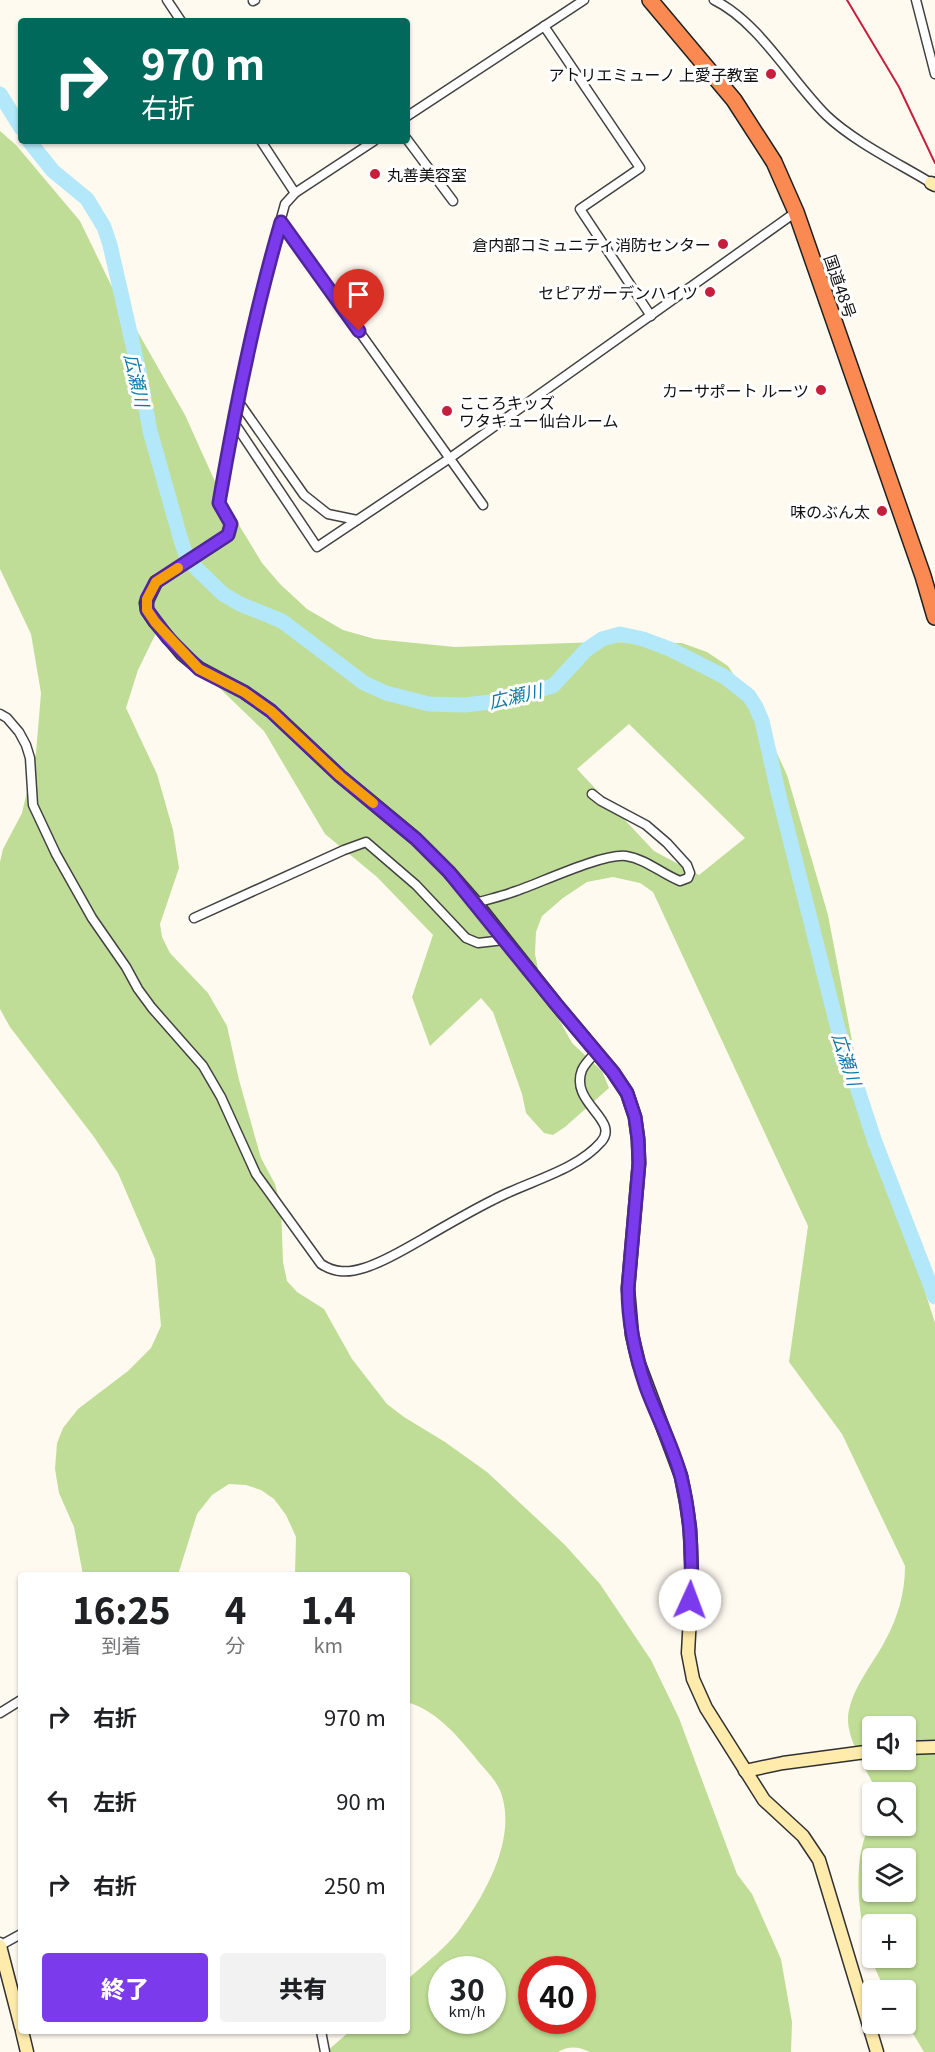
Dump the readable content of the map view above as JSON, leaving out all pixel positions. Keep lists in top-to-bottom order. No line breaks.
{"streets":{"highway":["国道48号"]},"water":["広瀬川"],"places":["アトリエミューノ 上愛子教室","丸善美容室","倉内部コミュニティ消防センター","セピアガーデンハイツ","カーサポート ルーツ","こころキッズ ワタキュー仙台ルーム","味のぶん太"],"page":{"turn":["970 m","右折"],"eta":["16:25","到着","4","分","1.4","km"],"list":[{"name":"右折","value":"970 m"},{"name":"左折","value":"90 m"},{"name":"右折","value":"250 m"}],"map_buttons":["+","−"],"buttons":["終了","共有"],"speed":"30 km/h","limit":"40"}}
